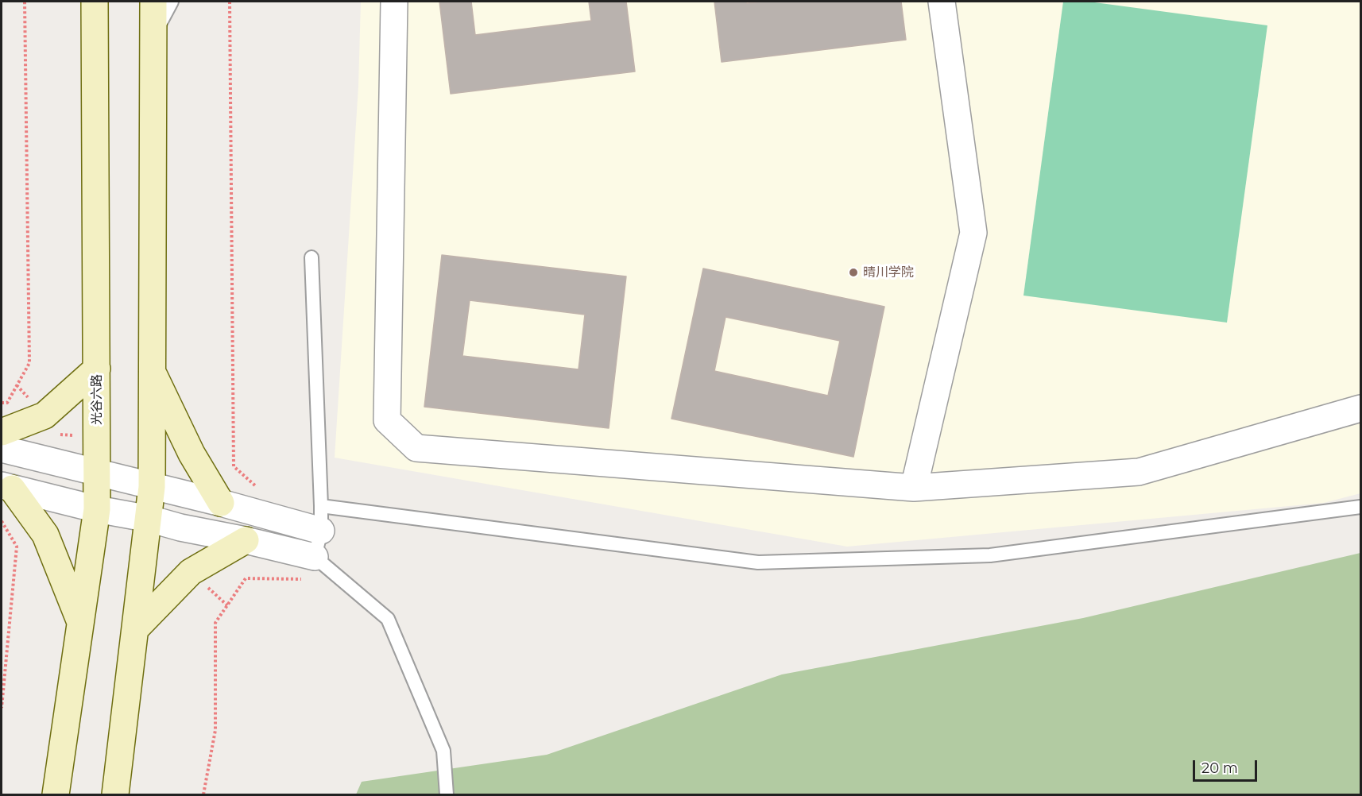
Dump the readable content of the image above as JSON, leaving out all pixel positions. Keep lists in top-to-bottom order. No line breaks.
{"streets":{"main road":["光谷六路"]},"places":["晴川学院"],"scale_bar":"20 m"}
